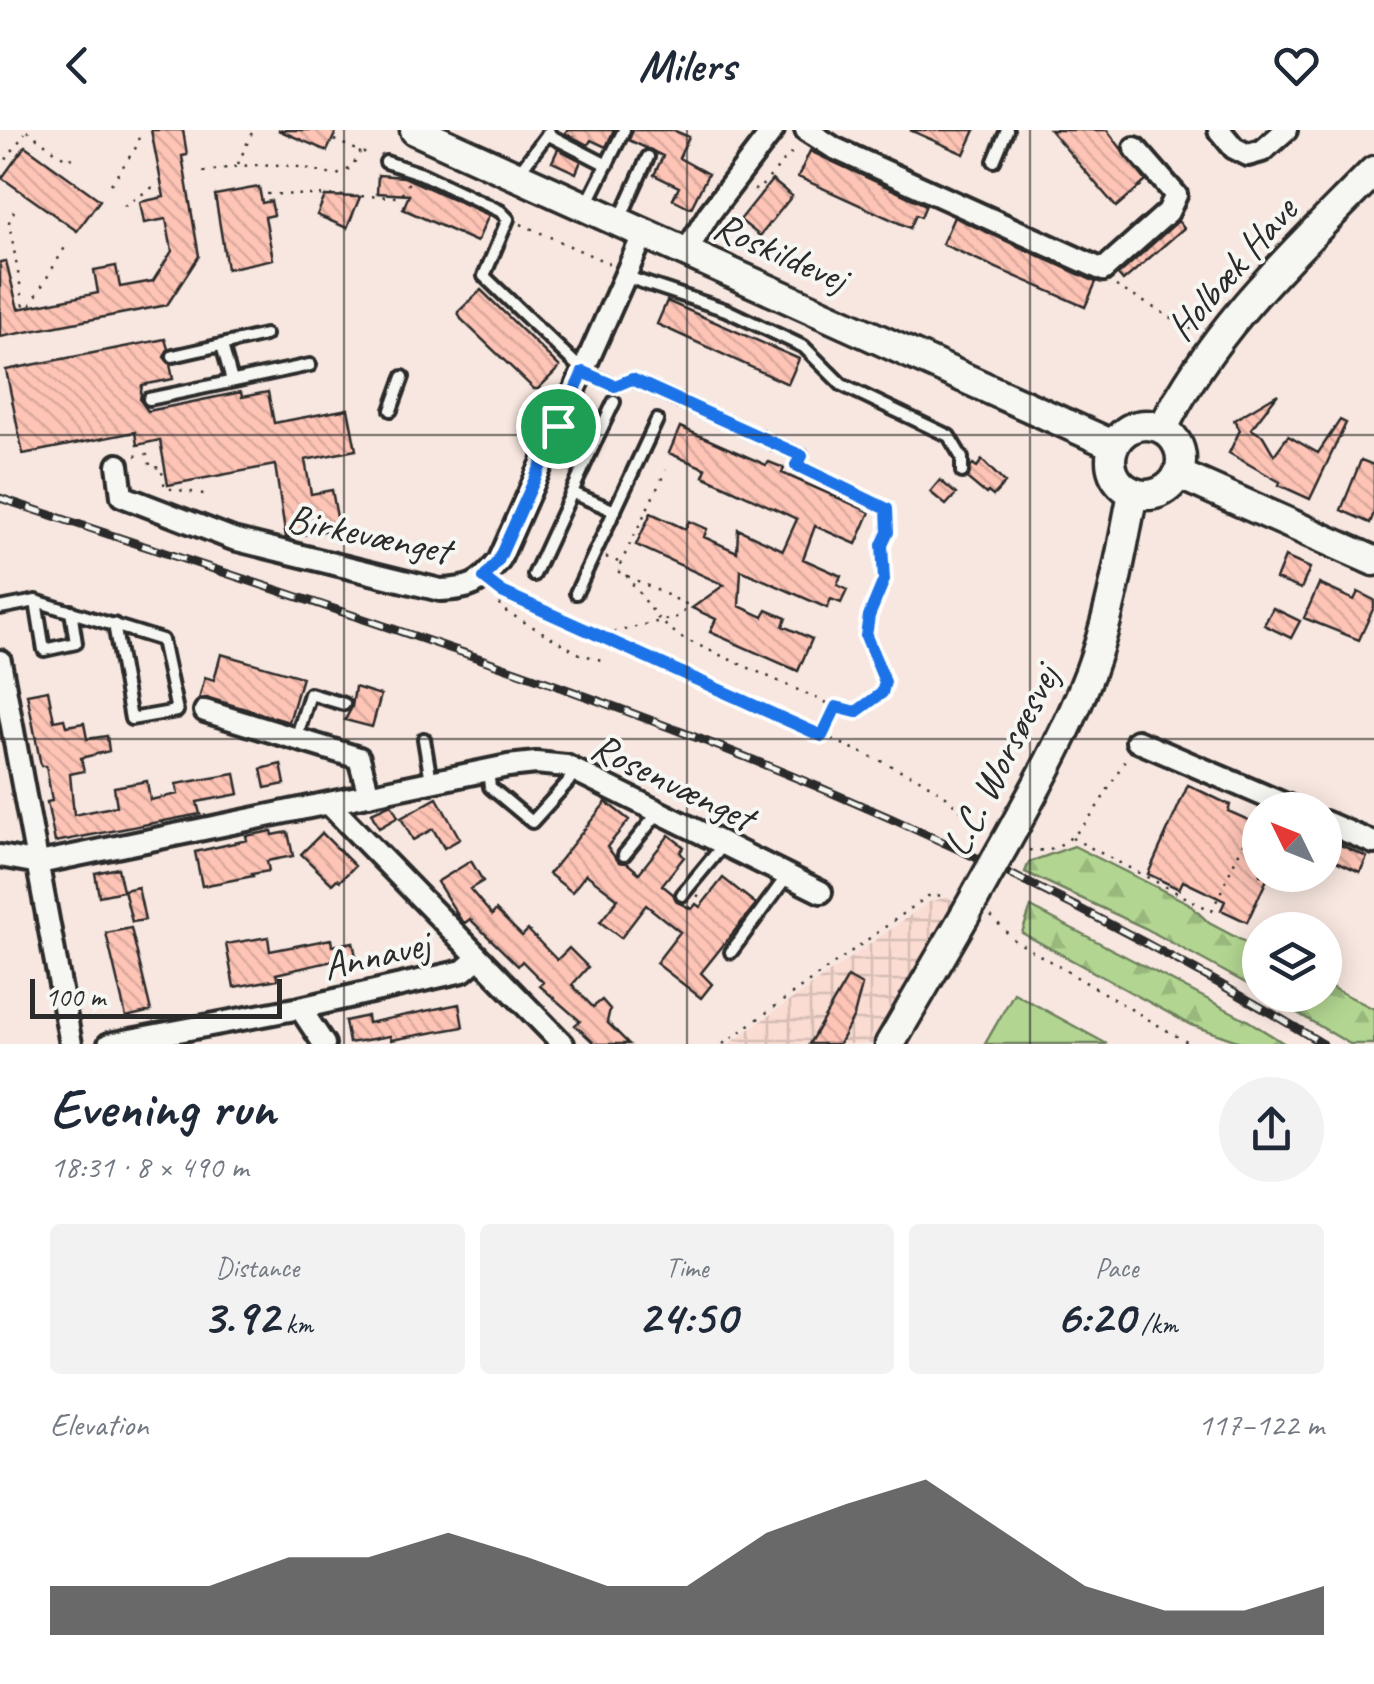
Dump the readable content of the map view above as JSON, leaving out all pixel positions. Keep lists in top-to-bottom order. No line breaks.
{"streets":{"street":["Roskildevej","Holbæk Have","Birkevænget","L.C. Worsøesvej","Rosenvænget","Annavej"]},"crossings":[["Roskildevej","Holbæk Have"],["Roskildevej","Birkevænget"],["Roskildevej","L.C. Worsøesvej"],["Holbæk Have","L.C. Worsøesvej"]],"scale_bar":"100 m","north":"top left","page":{"header":"Milers","scale":"100 m","heading":["Evening run","18:31 · 8 × 490 m"],"stats":[["Distance","3.92 km"],["Time","24:50"],["Pace","6:20 /km"]],"chart":["Elevation","117–122 m"]}}
